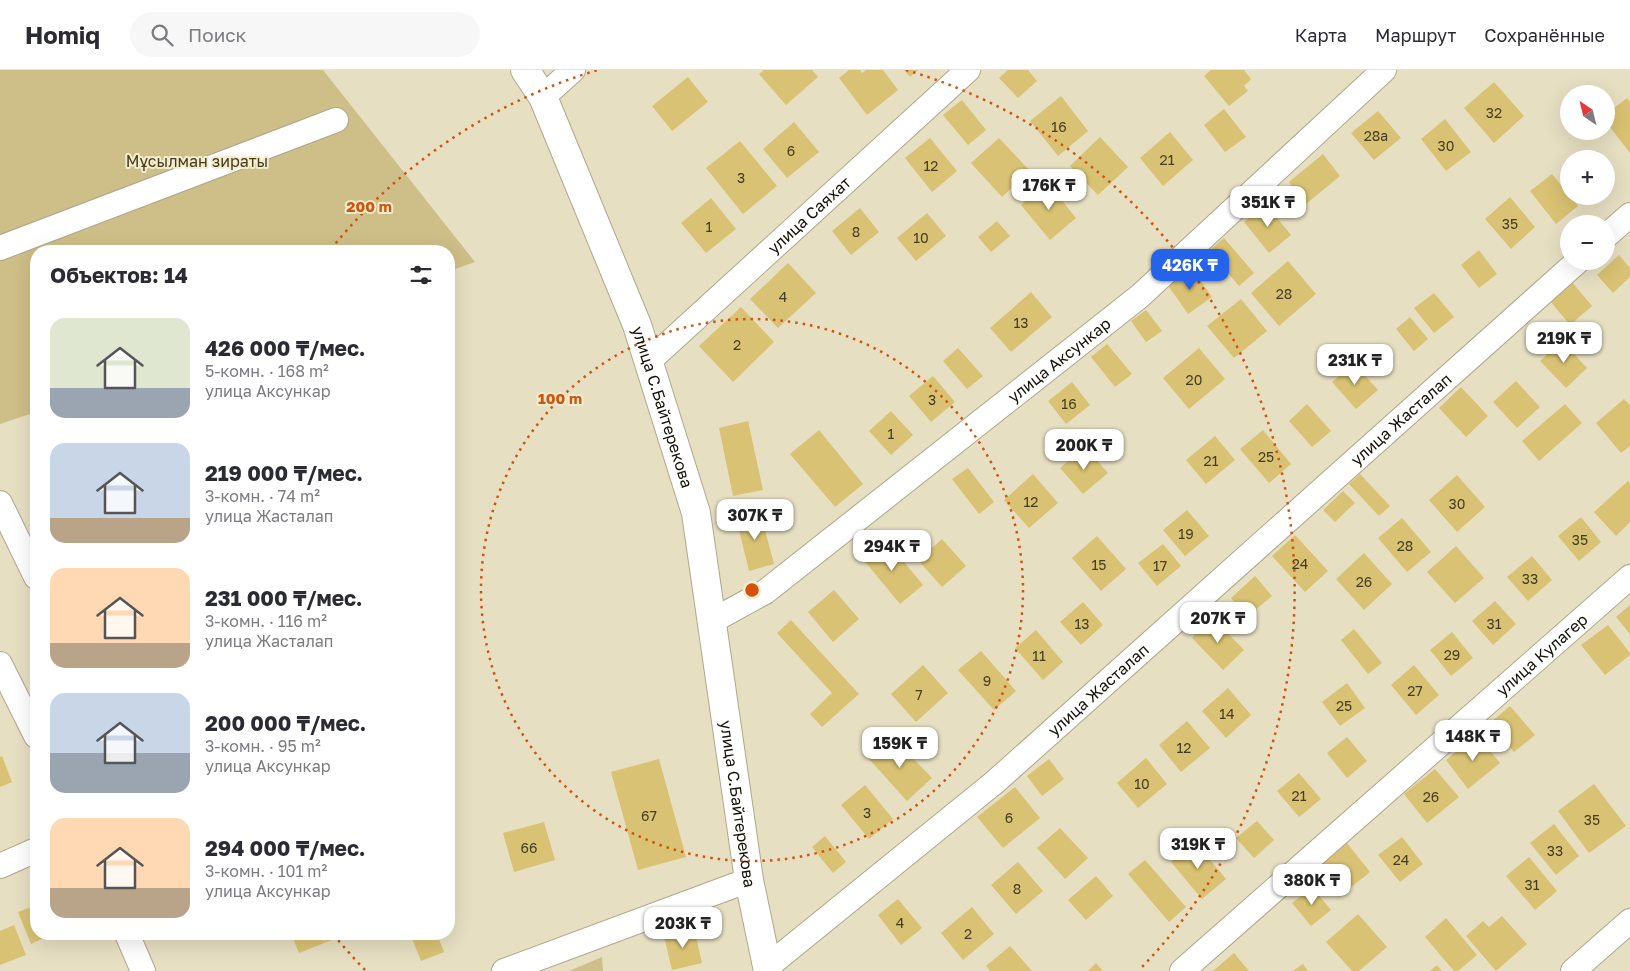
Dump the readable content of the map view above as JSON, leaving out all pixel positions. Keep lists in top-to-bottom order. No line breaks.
{"streets":{"main road":["улица С.Байтерекова"],"street":["улица Саяхат","улица Аксункар","улица Жасталап","улица Кулагер"]},"crossings":[["улица Саяхат","улица С.Байтерекова"],["улица Аксункар","улица С.Байтерекова"],["улица С.Байтерекова","улица Жасталап"]],"parks":["Мұсылман зираты"],"house_numbers":["32","16","28а","30","6","21","12","3","35","1","8","10","28","4","13","2","20","3","16","1","25","21","12","30","19","35","28","24","15","17","33","26","13","31","29","11","9","27","7","25","14","12","10","21","26","3","67","6","35","66","33","24","31","8","4","2"],"north":"top left","page":{"header":"Homiq","search":"Поиск","nav":["Карта","Маршрут","Сохранённые"],"map_buttons":["+","−"],"price":["176K ₸","351K ₸","426K ₸","219K ₸","231K ₸","200K ₸","307K ₸","294K ₸","207K ₸","148K ₸","159K ₸","319K ₸","380K ₸","203K ₸"],"heading":"Объектов: 14","list":[{"name":"426 000 ₸/мес.","note":"5-комн. · 168 m² · улица Аксункар"},{"name":"219 000 ₸/мес.","note":"3-комн. · 74 m² · улица Жасталап"},{"name":"231 000 ₸/мес.","note":"3-комн. · 116 m² · улица Жасталап"},{"name":"200 000 ₸/мес.","note":"3-комн. · 95 m² · улица Аксункар"},{"name":"294 000 ₸/мес.","note":"3-комн. · 101 m² · улица Аксункар"}]},"rings":["200 m","100 m"]}
